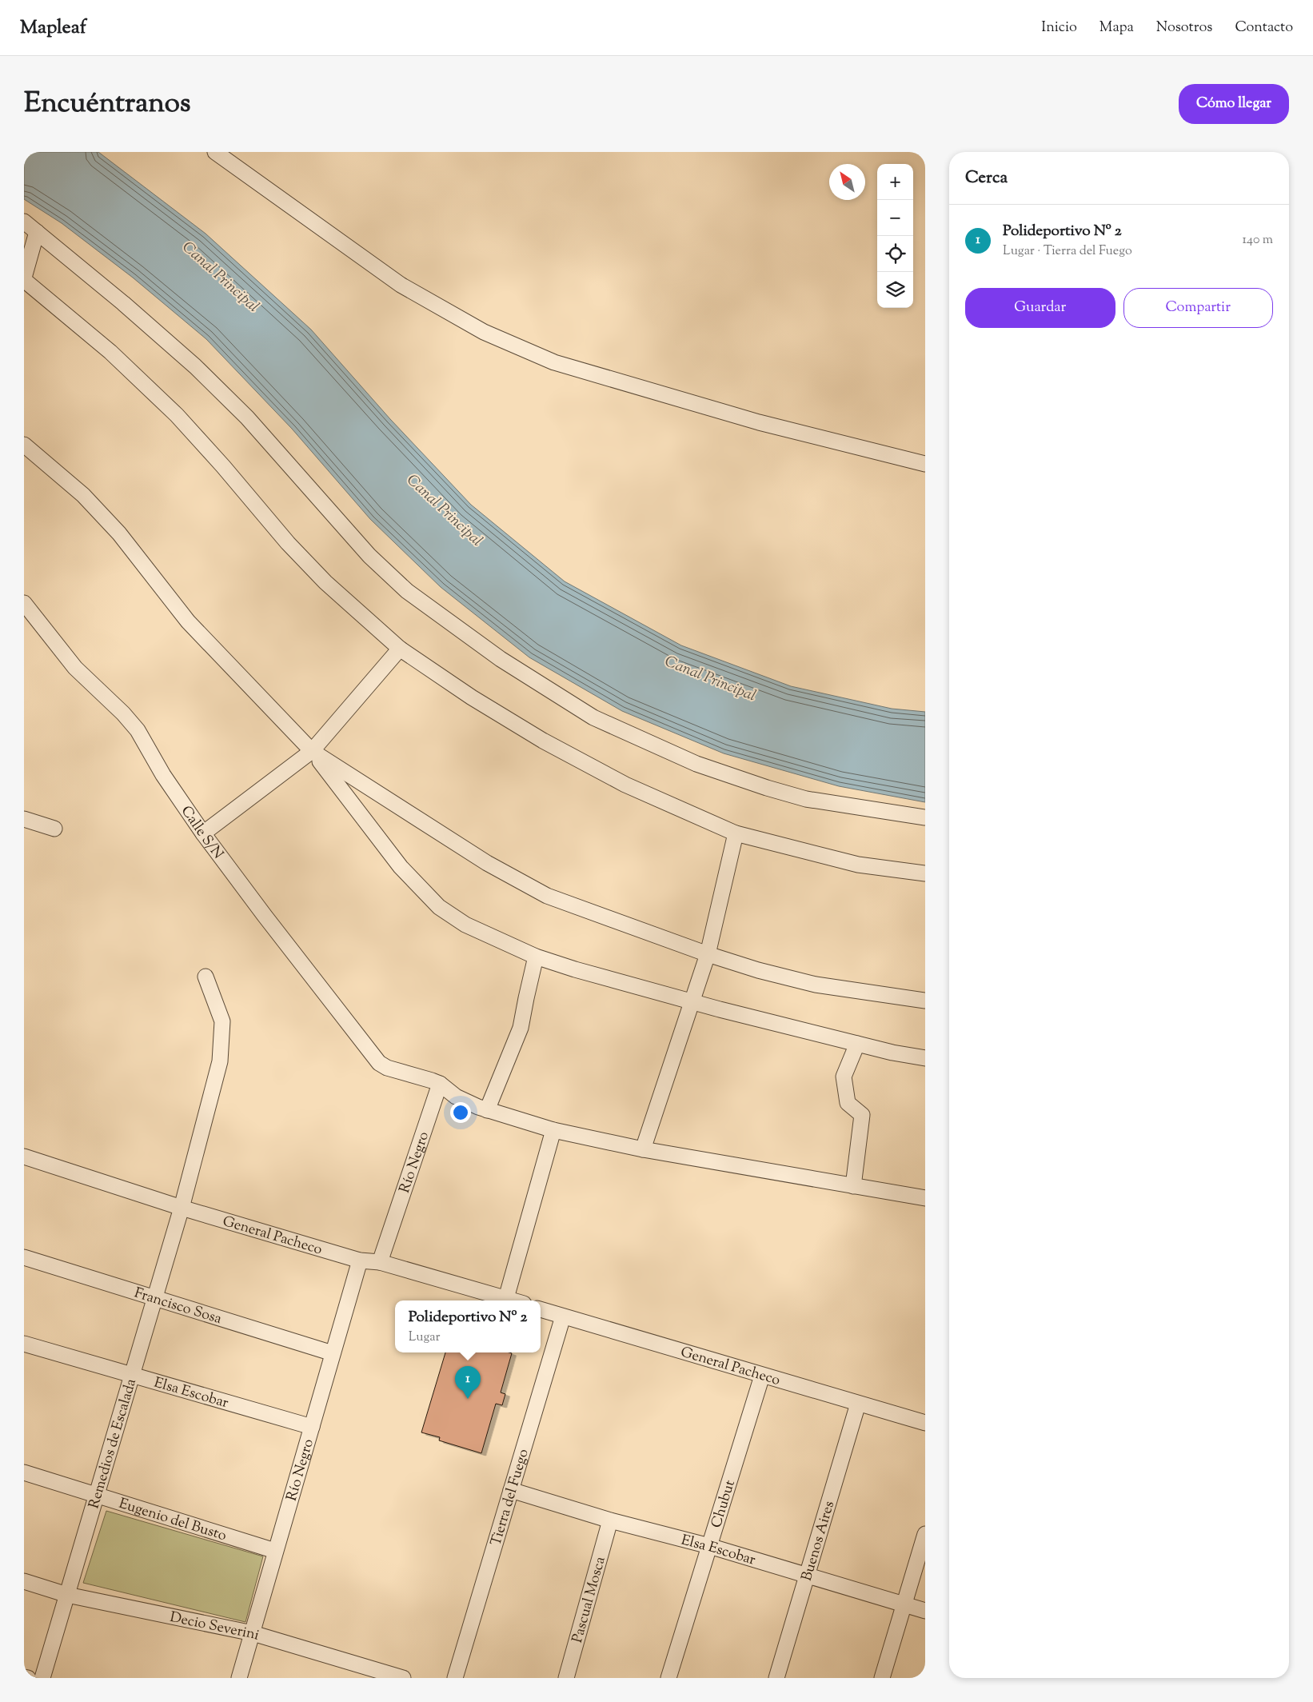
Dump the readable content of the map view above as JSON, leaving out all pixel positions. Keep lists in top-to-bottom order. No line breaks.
{"streets":{"street":["Calle S/N","Río Negro","General Pacheco","Francisco Sosa","Elsa Escobar","Remedios de Escalada","Tierra del Fuego","Chubut","Eugenio del Busto","Buenos Aires","Pascual Mosca","Decio Severini"]},"crossings":[["Calle S/N","Río Negro"],["Río Negro","General Pacheco"],["Río Negro","Francisco Sosa"],["Río Negro","Elsa Escobar"],["Río Negro","Eugenio del Busto"],["Río Negro","Decio Severini"],["General Pacheco","Remedios de Escalada"],["General Pacheco","Tierra del Fuego"],["General Pacheco","Chubut"],["General Pacheco","Buenos Aires"],["Francisco Sosa","Remedios de Escalada"],["Elsa Escobar","Remedios de Escalada"],["Elsa Escobar","Tierra del Fuego"],["Elsa Escobar","Chubut"],["Elsa Escobar","Buenos Aires"],["Elsa Escobar","Pascual Mosca"],["Remedios de Escalada","Eugenio del Busto"],["Remedios de Escalada","Decio Severini"]],"water":["Canal Principal"],"north":"top left","page":{"header":"Mapleaf","nav":["Inicio","Mapa","Nosotros","Contacto"],"title":"Encuéntranos","buttons":["Cómo llegar",["Guardar","Compartir"]],"heading":"Cerca","map_buttons":["+","−"],"list":[{"mark":"1","name":"Polideportivo Nº 2","note":"Lugar · Tierra del Fuego","value":"140 m"}],"popup":["Polideportivo Nº 2","Lugar"],"pins":"1"}}
